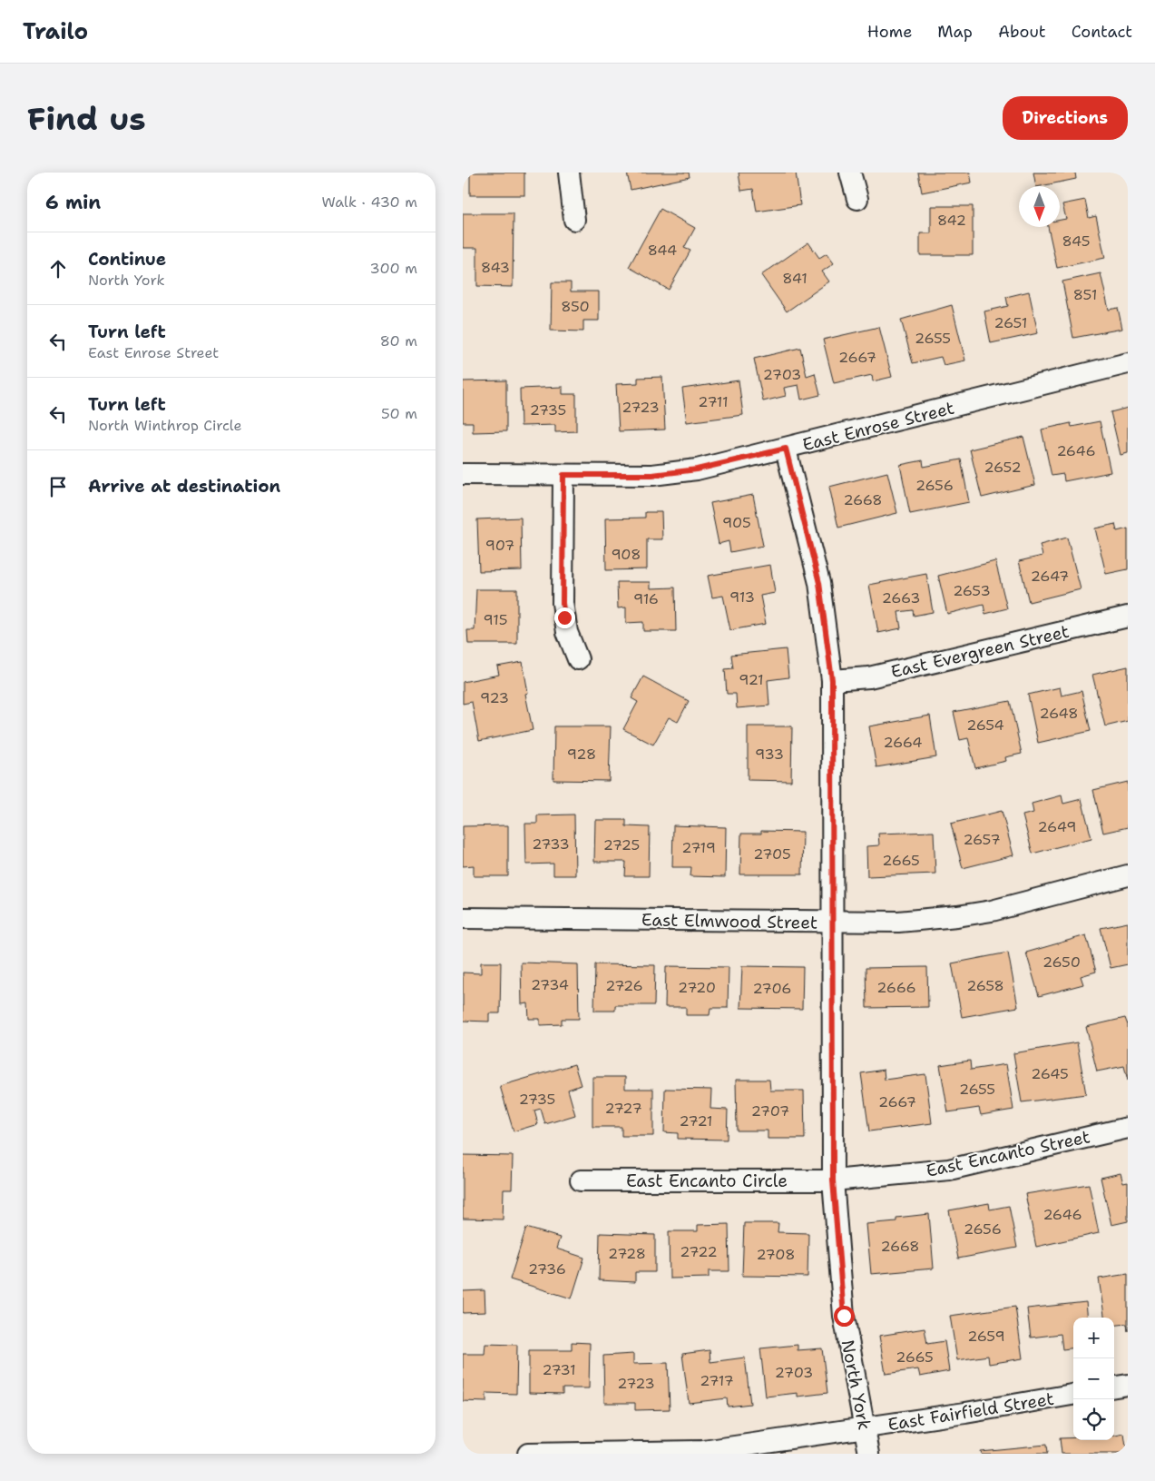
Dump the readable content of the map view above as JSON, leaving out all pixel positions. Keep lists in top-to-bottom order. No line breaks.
{"streets":{"street":["East Enrose Street","East Evergreen Street","East Elmwood Street","East Encanto Street","East Encanto Circle","North York","East Fairfield Street"]},"crossings":[["East Enrose Street","North York"],["East Evergreen Street","North York"],["East Elmwood Street","North York"],["East Encanto Street","East Encanto Circle"],["East Encanto Street","North York"],["East Encanto Circle","North York"],["North York","East Fairfield Street"]],"house_numbers":["842","845","844","843","841","851","850","2651","2655","2667","2703","2711","2723","2735","2646","2652","2656","2668","905","907","908","2647","2653","913","2663","916","915","921","923","2648","2654","2664","928","933","2649","2657","2733","2725","2719","2705","2665","2650","2734","2726","2658","2720","2666","2706","2645","2655","2735","2667","2727","2707","2721","2646","2656","2668","2722","2728","2708","2736","2659","2665","2731","2703","2717","2723"],"north":"bottom","page":{"header":"Trailo","nav":["Home","Map","About","Contact"],"buttons":"Directions","title":"Find us","heading":["6 min","Walk · 430 m"],"list":[["Continue","North York","300 m"],["Turn left","East Enrose Street","80 m"],["Turn left","North Winthrop Circle","50 m"],"Arrive at destination"],"map_buttons":["+","−"]}}
